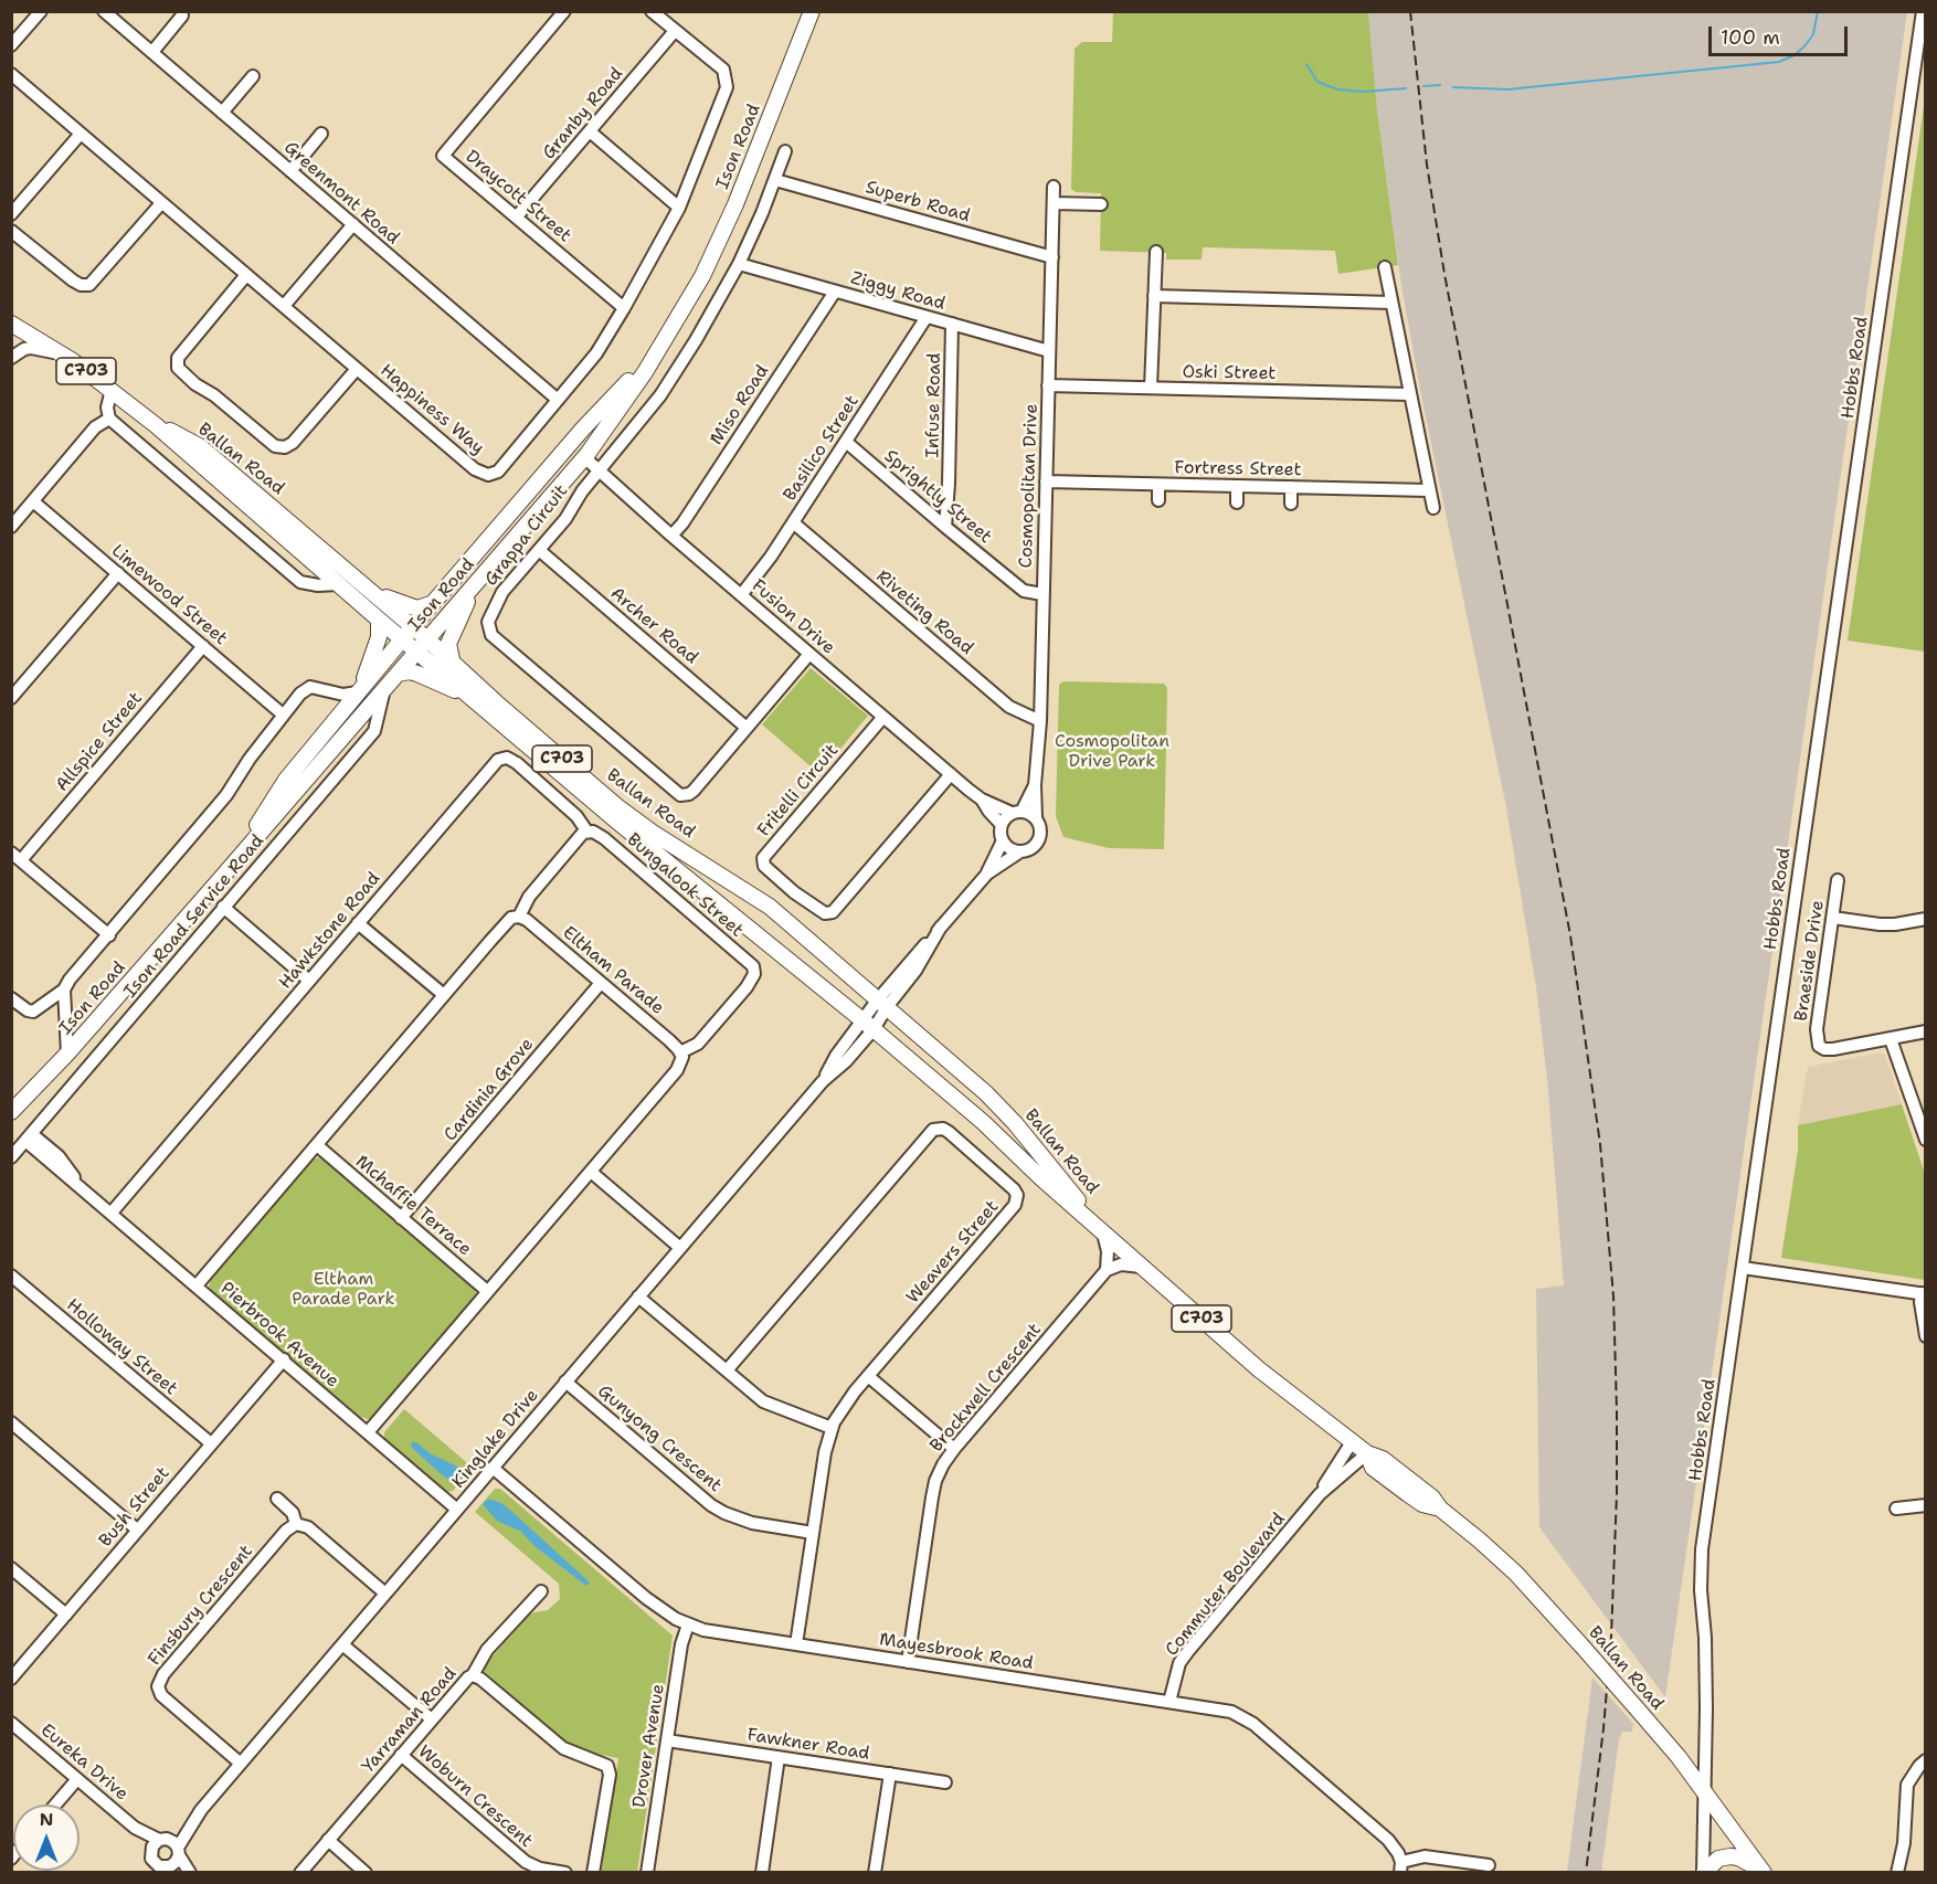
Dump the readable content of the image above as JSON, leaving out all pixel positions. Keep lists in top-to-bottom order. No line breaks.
{"streets":{"main road":["Ison Road","C703","Ballan Road"],"street":["Granby Road","Greenmont Road","Draycott Street","Superb Road","Ziggy Road","Hobbs Road","Oski Street","Miso Road","Infuse Road","Happiness Way","Basilico Street","Fortress Street","Cosmopolitan Drive","Sprightly Street","Grappa Circuit","Limewood Street","Riveting Road","Fusion Drive","Archer Road","Allspice Street","Fritelli Circuit","Bungalook Street","Ison Road Service Road","Hawkstone Road","Braeside Drive","Eltham Parade","Cardinia Grove","Mchaffie Terrace","Weavers Street","Pierbrook Avenue","Holloway Street","Brockwell Crescent","Kinglake Drive","Gunyong Crescent","Bush Street","Commuter Boulevard","Finsbury Crescent","Mayesbrook Road","Yarraman Road","Fawkner Road","Drover Avenue","Eureka Drive","Woburn Crescent"]},"crossings":[["Granby Road","Draycott Street"],["Granby Road","Happiness Way"],["Ison Road","Ballan Road"],["Ison Road","Fusion Drive"],["Ison Road","Ison Road Service Road"],["Greenmont Road","Happiness Way"],["Draycott Street","Happiness Way"],["Superb Road","Cosmopolitan Drive"],["Superb Road","Grappa Circuit"],["Ziggy Road","Miso Road"],["Ziggy Road","Infuse Road"],["Ziggy Road","Basilico Street"],["Ziggy Road","Cosmopolitan Drive"],["Ziggy Road","Grappa Circuit"],["Hobbs Road","Ballan Road"],["Oski Street","Cosmopolitan Drive"],["Miso Road","Fusion Drive"],["Infuse Road","Sprightly Street"],["Basilico Street","Sprightly Street"],["Basilico Street","Riveting Road"],["Basilico Street","Fusion Drive"],["Ballan Road","Kinglake Drive"],["Ballan Road","Commuter Boulevard"],["Fortress Street","Cosmopolitan Drive"],["Cosmopolitan Drive","Sprightly Street"],["Cosmopolitan Drive","Riveting Road"],["Cosmopolitan Drive","Fusion Drive"],["Grappa Circuit","Fusion Drive"],["Grappa Circuit","Archer Road"],["Limewood Street","Allspice Street"],["Fusion Drive","Fritelli Circuit"],["Bungalook Street","Hawkstone Road"],["Bungalook Street","Eltham Parade"],["Ison Road Service Road","Pierbrook Avenue"],["Hawkstone Road","Pierbrook Avenue"],["Eltham Parade","Cardinia Grove"],["Cardinia Grove","Mchaffie Terrace"],["Weavers Street","Gunyong Crescent"],["Weavers Street","Mayesbrook Road"],["Pierbrook Avenue","Kinglake Drive"],["Pierbrook Avenue","Bush Street"],["Holloway Street","Bush Street"],["Brockwell Crescent","Mayesbrook Road"],["Kinglake Drive","Gunyong Crescent"],["Kinglake Drive","Finsbury Crescent"],["Kinglake Drive","Mayesbrook Road"],["Kinglake Drive","Eureka Drive"],["Commuter Boulevard","Mayesbrook Road"],["Mayesbrook Road","Drover Avenue"],["Yarraman Road","Woburn Crescent"],["Fawkner Road","Drover Avenue"]],"parks":["Cosmopolitan Drive Park","Eltham Parade Park"],"scale_bar":"100 m","north":"top"}
